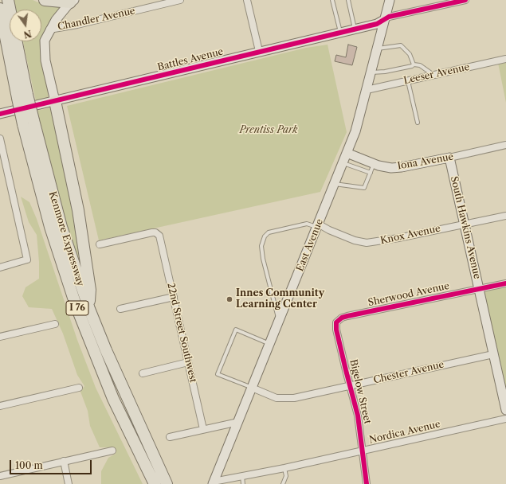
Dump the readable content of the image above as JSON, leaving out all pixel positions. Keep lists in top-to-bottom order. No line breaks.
{"streets":{"highway":["Kenmore Expressway","I 76"],"street":["Chandler Avenue","Battles Avenue","Leeser Avenue","Iona Avenue","South Hawkins Avenue","Knox Avenue","East Avenue","Sherwood Avenue","22nd Street Southwest","Chester Avenue","Bigelow Street","Nordica Avenue"]},"crossings":[["Battles Avenue","East Avenue"],["Leeser Avenue","East Avenue"],["Iona Avenue","South Hawkins Avenue"],["Iona Avenue","East Avenue"],["South Hawkins Avenue","Knox Avenue"],["South Hawkins Avenue","Sherwood Avenue"],["South Hawkins Avenue","Chester Avenue"],["Knox Avenue","East Avenue"],["East Avenue","Chester Avenue"],["East Avenue","Nordica Avenue"],["Sherwood Avenue","Bigelow Street"],["Chester Avenue","Bigelow Street"],["Bigelow Street","Nordica Avenue"]],"parks":["Prentiss Park"],"places":["Innes Community Learning Center"],"scale_bar":"100 m","north":"bottom"}
